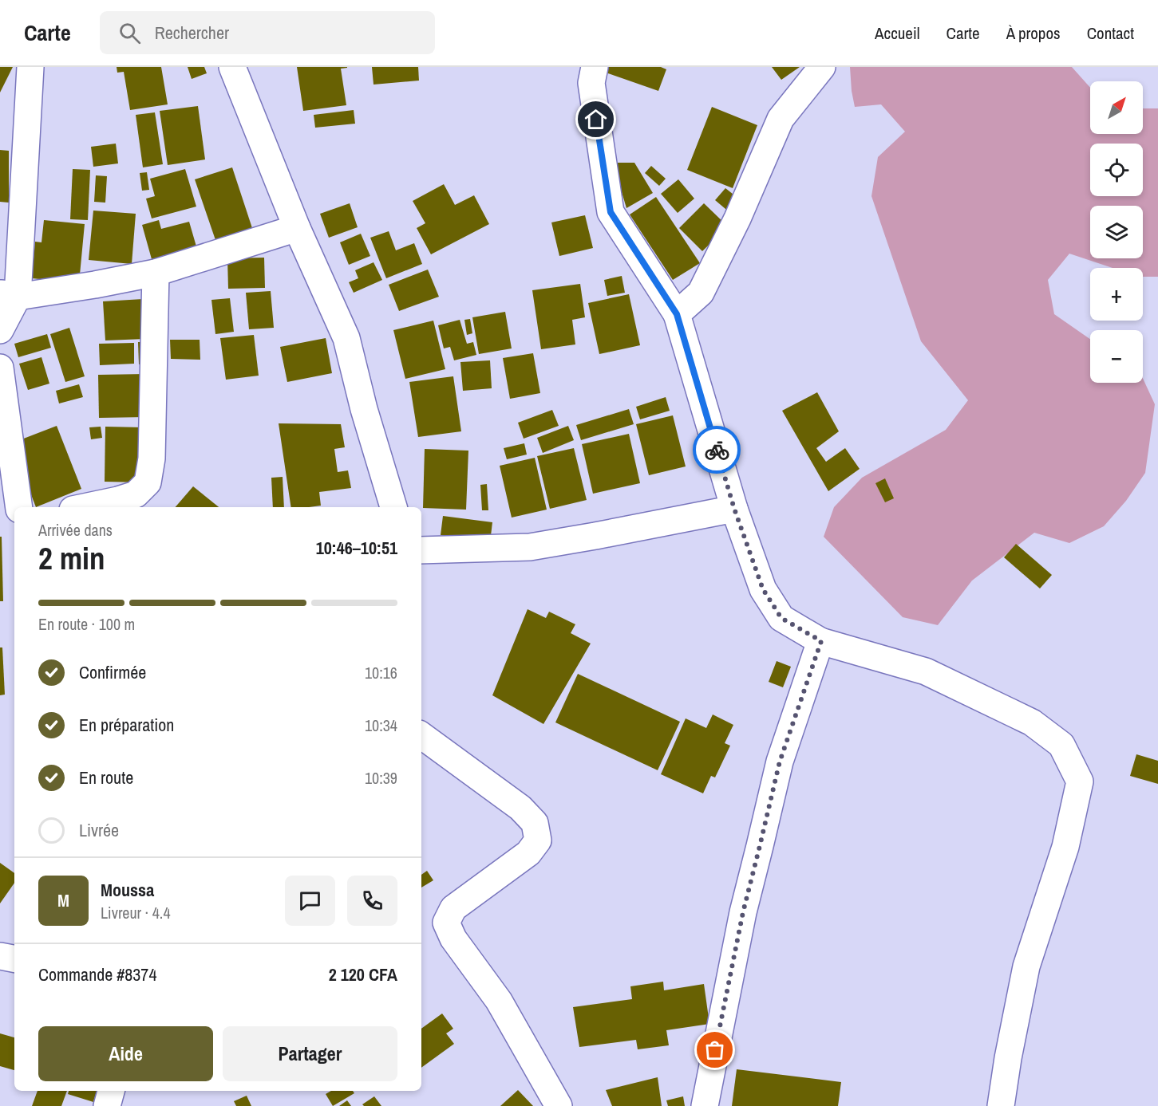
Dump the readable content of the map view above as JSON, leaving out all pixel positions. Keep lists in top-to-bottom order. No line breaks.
{"north":"top right","page":{"header":"Carte","search":"Rechercher","nav":["Accueil","Carte","À propos","Contact"],"map_buttons":["+","−"],"heading":["2 min","Arrivée dans","10:46–10:51"],"panel":["Moussa","Livreur · 4.4","Commande #8374","2 120 CFA"],"bar":"En route · 100 m","list":[["Confirmée","10:16"],["En préparation","10:34"],["En route","10:39"],"Livrée"],"round":"M","buttons":["Aide","Partager"]}}
